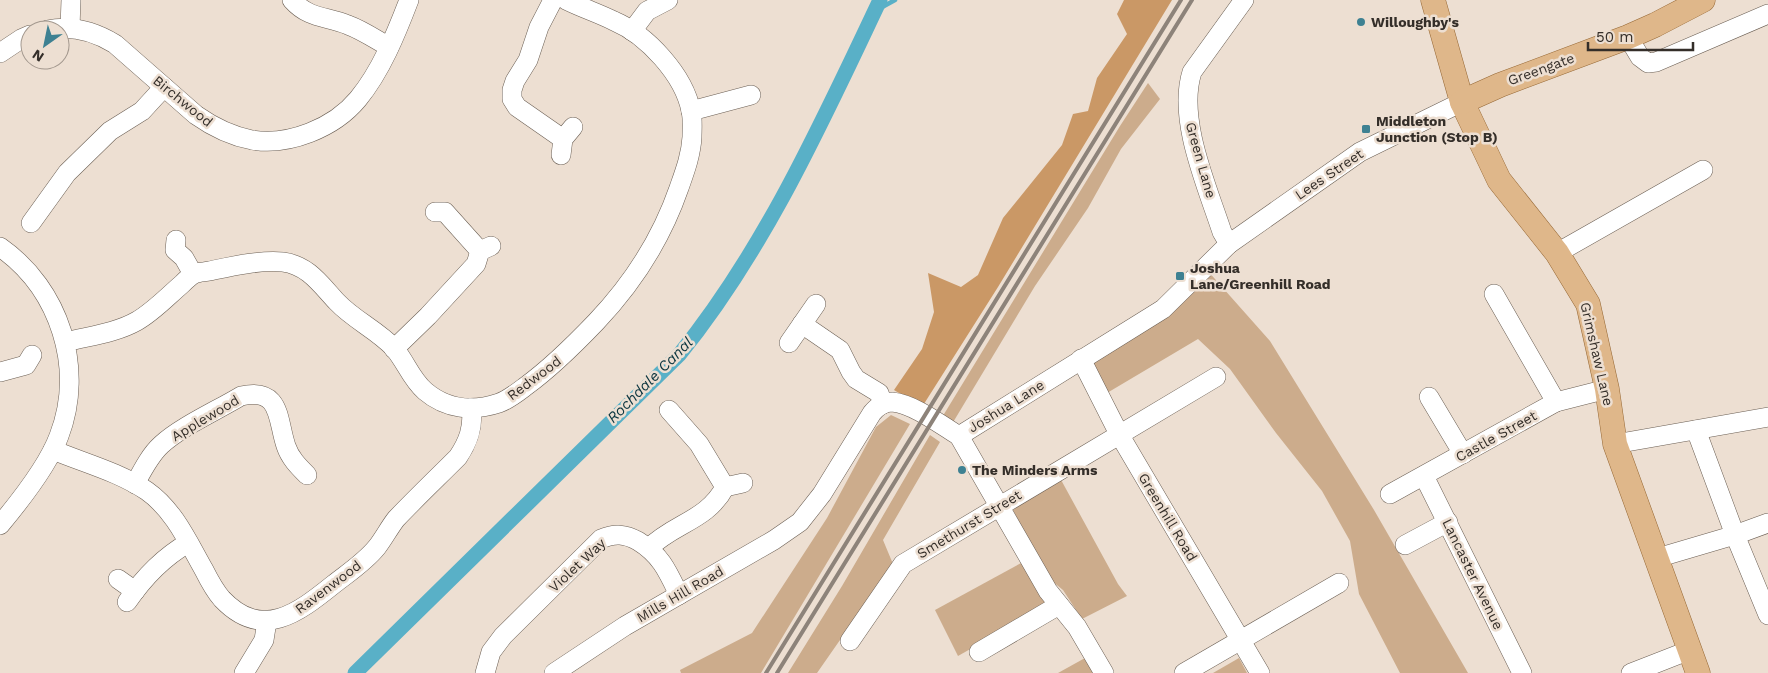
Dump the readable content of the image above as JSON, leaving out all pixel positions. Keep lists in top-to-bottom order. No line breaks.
{"streets":{"main road":["Greengate","Grimshaw Lane"],"street":["Birchwood","Green Lane","Lees Street","Redwood","Joshua Lane","Applewood","Castle Street","Greenhill Road","Smethurst Street","Violet Way","Lancaster Avenue","Ravenwood","Mills Hill Road"]},"crossings":[["Greengate","Lees Street"],["Greengate","Grimshaw Lane"],["Green Lane","Lees Street"],["Green Lane","Joshua Lane"],["Lees Street","Grimshaw Lane"],["Lees Street","Joshua Lane"],["Grimshaw Lane","Castle Street"],["Redwood","Ravenwood"],["Joshua Lane","Greenhill Road"],["Joshua Lane","Mills Hill Road"],["Applewood","Ravenwood"],["Castle Street","Lancaster Avenue"],["Greenhill Road","Smethurst Street"],["Violet Way","Mills Hill Road"]],"water":["Rochdale Canal"],"places":{"other":["Willoughby's","The Minders Arms"],"transit":["Middleton Junction (Stop B)","Joshua Lane/Greenhill Road"]},"scale_bar":"50 m","north":"bottom left"}
